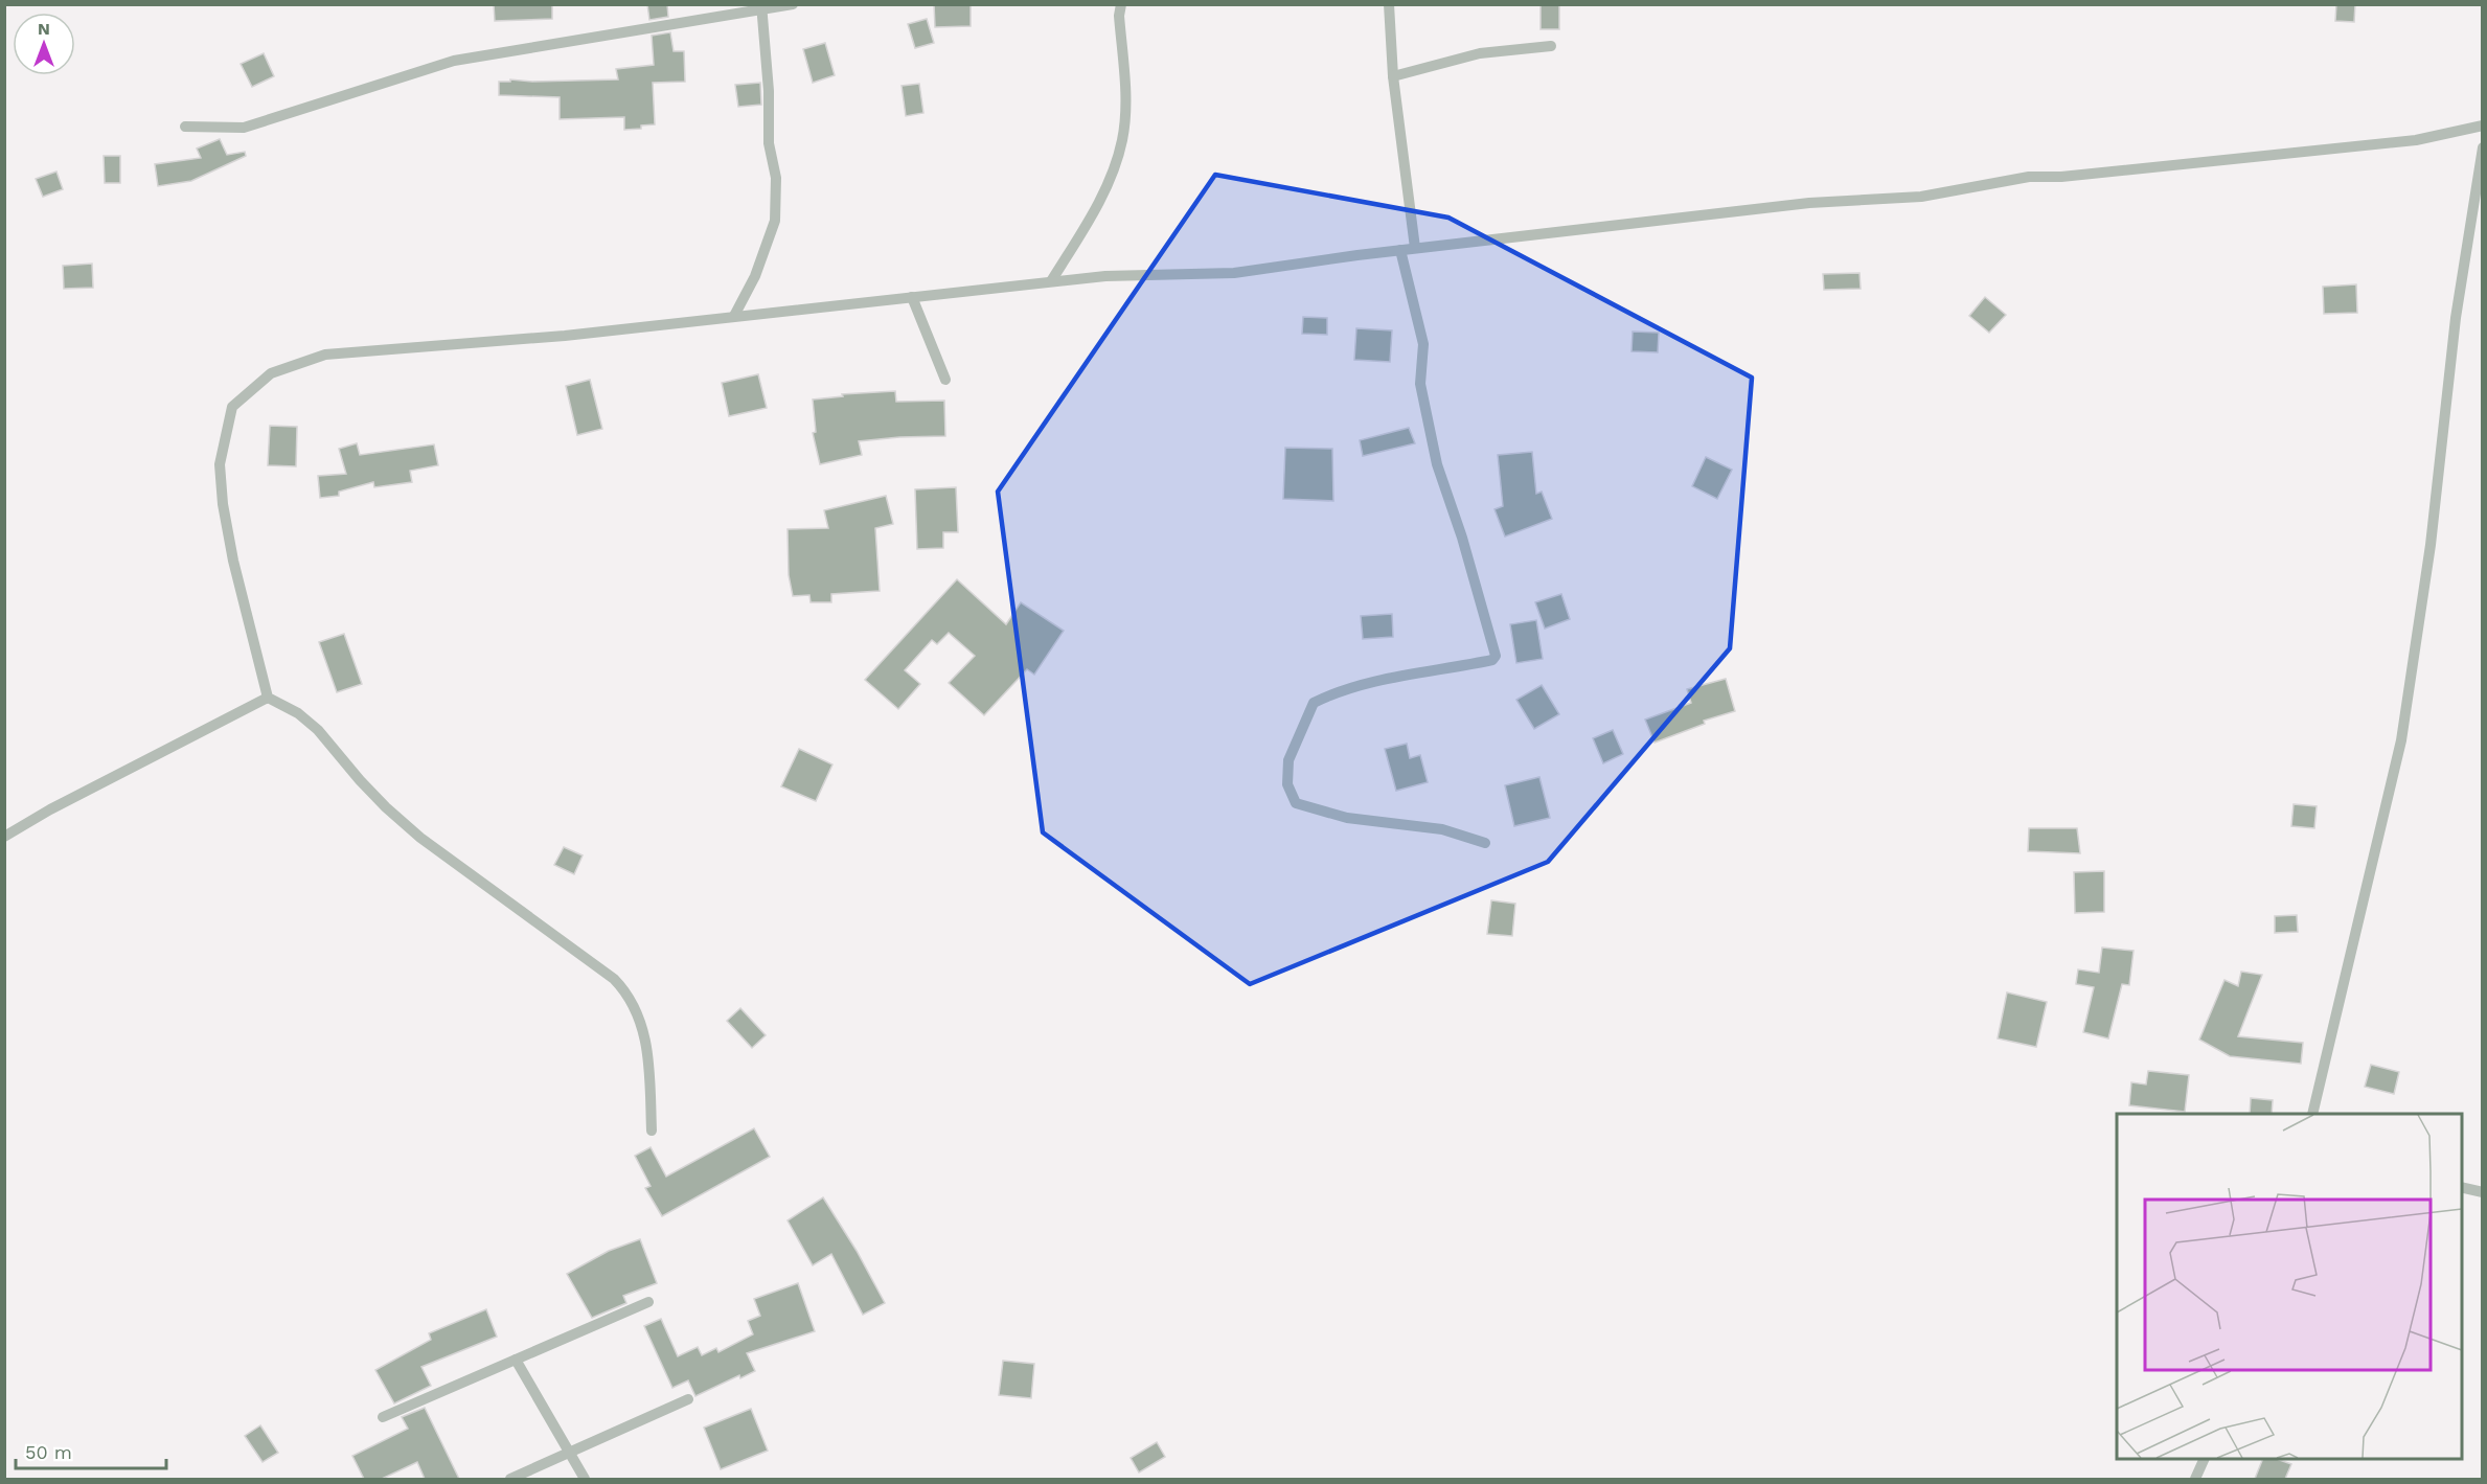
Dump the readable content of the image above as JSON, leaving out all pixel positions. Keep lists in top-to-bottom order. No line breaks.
{"scale_bar":"50 m","north":"top"}
